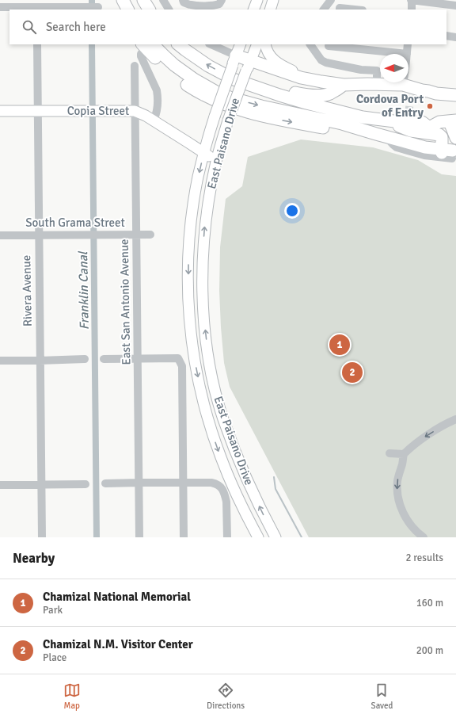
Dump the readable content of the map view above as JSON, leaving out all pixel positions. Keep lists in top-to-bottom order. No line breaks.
{"streets":{"main road":["Copia Street","East Paisano Drive"],"street":["South Grama Street","Rivera Avenue","East San Antonio Avenue"]},"crossings":[["Copia Street","East Paisano Drive"],["Copia Street","Rivera Avenue"],["Copia Street","East San Antonio Avenue"],["South Grama Street","Rivera Avenue"],["South Grama Street","East San Antonio Avenue"]],"water":["Franklin Canal"],"places":["Cordova Port of Entry"],"north":"left","page":{"search":"Search here","pins":["1","2"],"heading":["Nearby","2 results"],"list":[{"mark":"1","name":"Chamizal National Memorial","note":"Park","value":"160 m"},{"mark":"2","name":"Chamizal N.M. Visitor Center","note":"Place","value":"200 m"}],"nav":["Map","Directions","Saved"]}}
